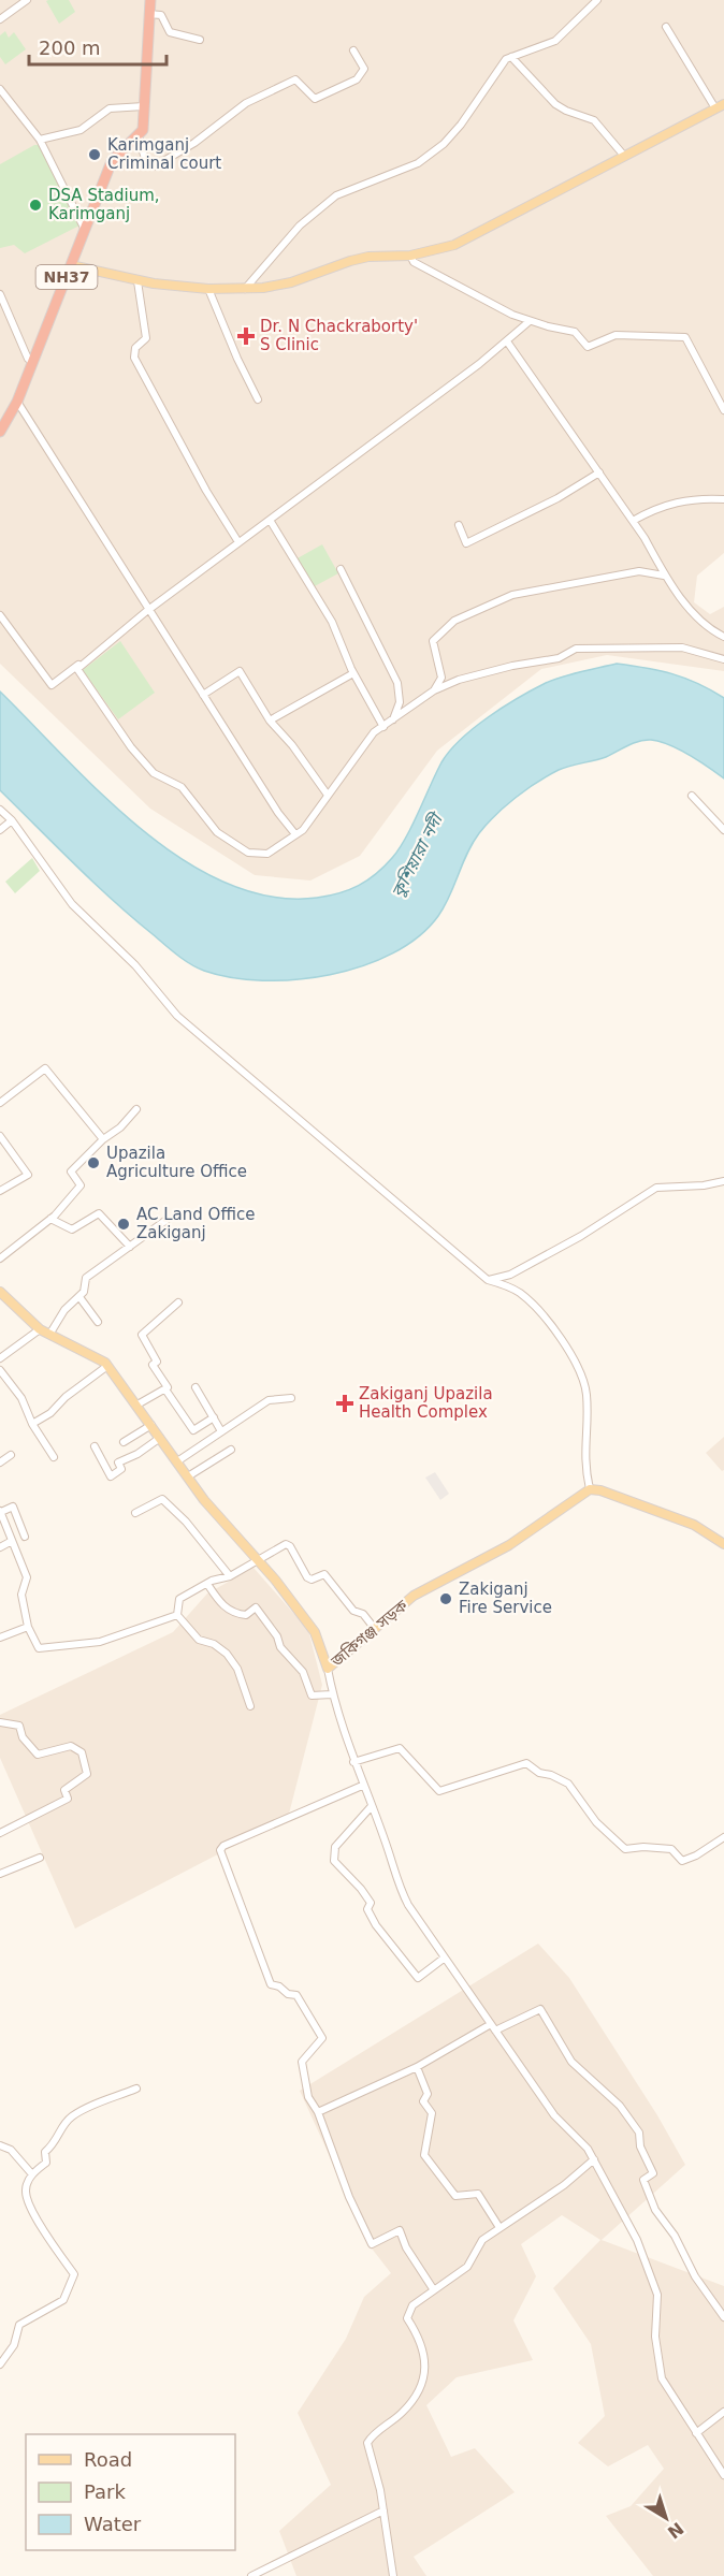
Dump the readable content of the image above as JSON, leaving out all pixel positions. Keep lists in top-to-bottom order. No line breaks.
{"streets":{"highway":["NH37"],"main road":["জকিগঞ্জ সড়ক"]},"water":["কুশিয়ারা নদী"],"places":{"other":["Karimganj Criminal court","DSA Stadium, Karimganj","Upazila Agriculture Office","AC Land Office Zakiganj","Zakiganj Fire Service"],"health":["Dr. N Chackraborty' S Clinic","Zakiganj Upazila Health Complex"]},"legend":["Road","Park","Water"],"scale_bar":"200 m","north":"bottom right"}
